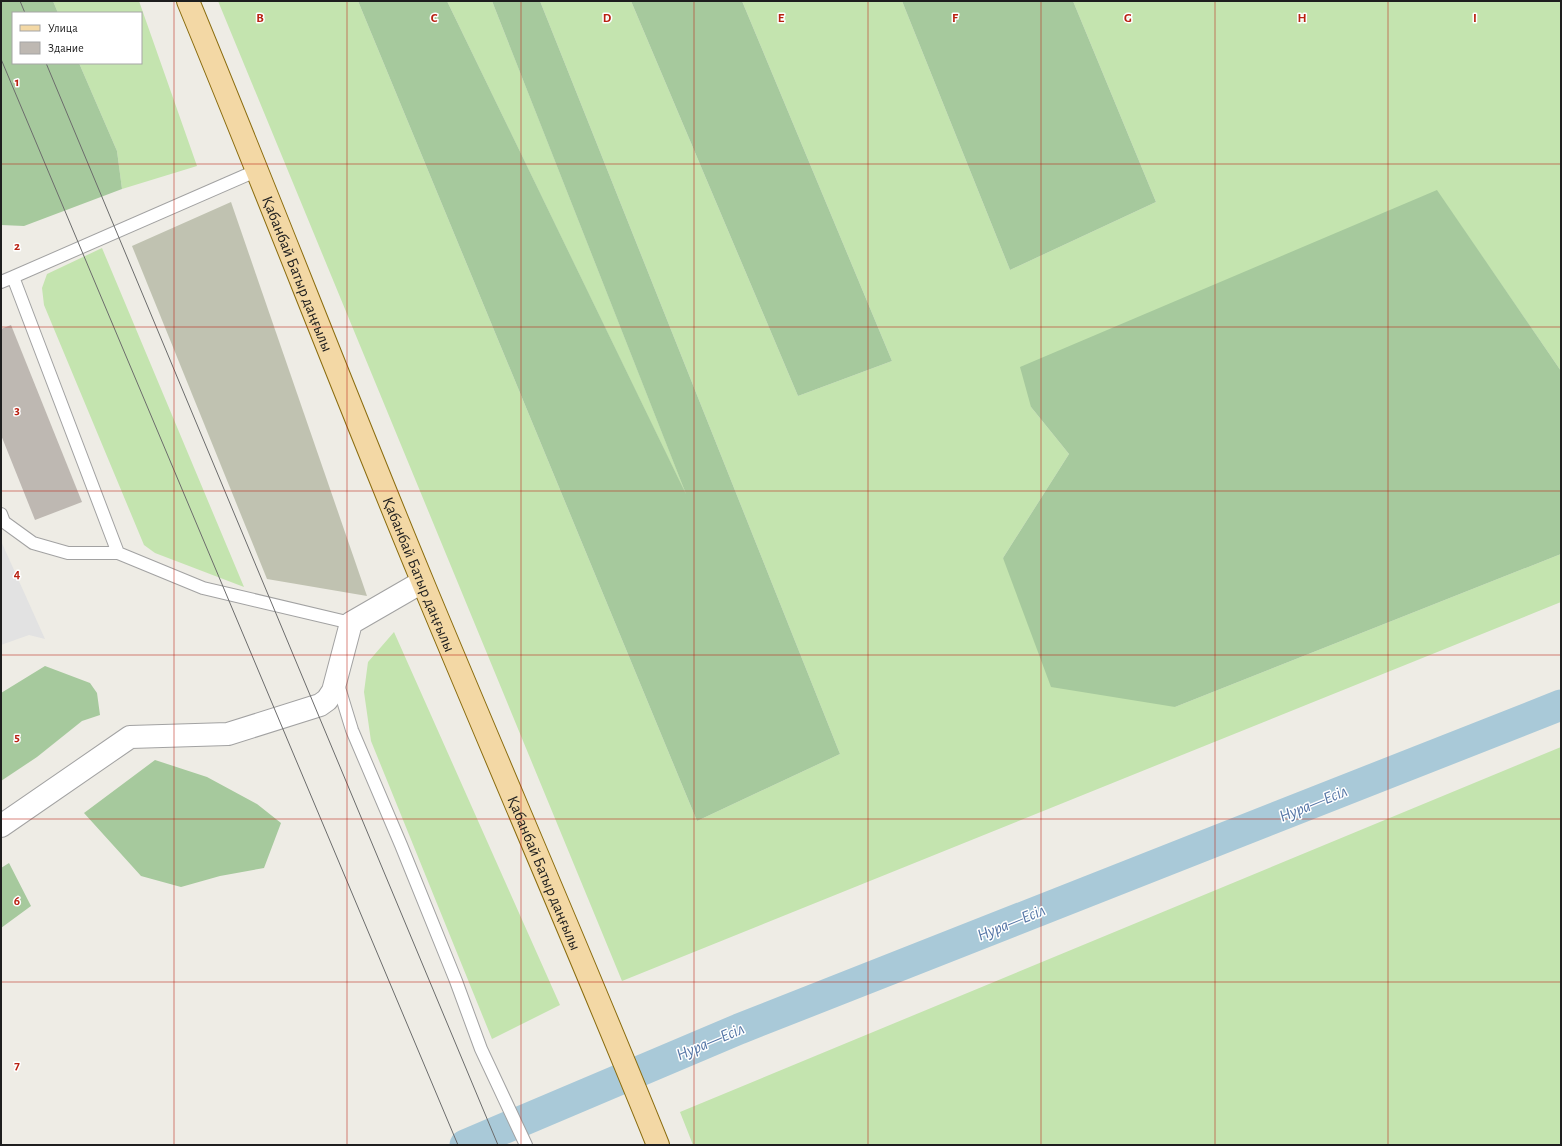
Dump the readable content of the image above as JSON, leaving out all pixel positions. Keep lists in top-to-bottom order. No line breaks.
{"streets":{"main road":["Қабанбай Батыр даңғылы"]},"water":["Нура—Есіл"],"legend":["Улица","Здание"],"grid":{"columns":["B","C","D","E","F","G","H","I"],"rows":["1","2","3","4","5","6","7"]}}
